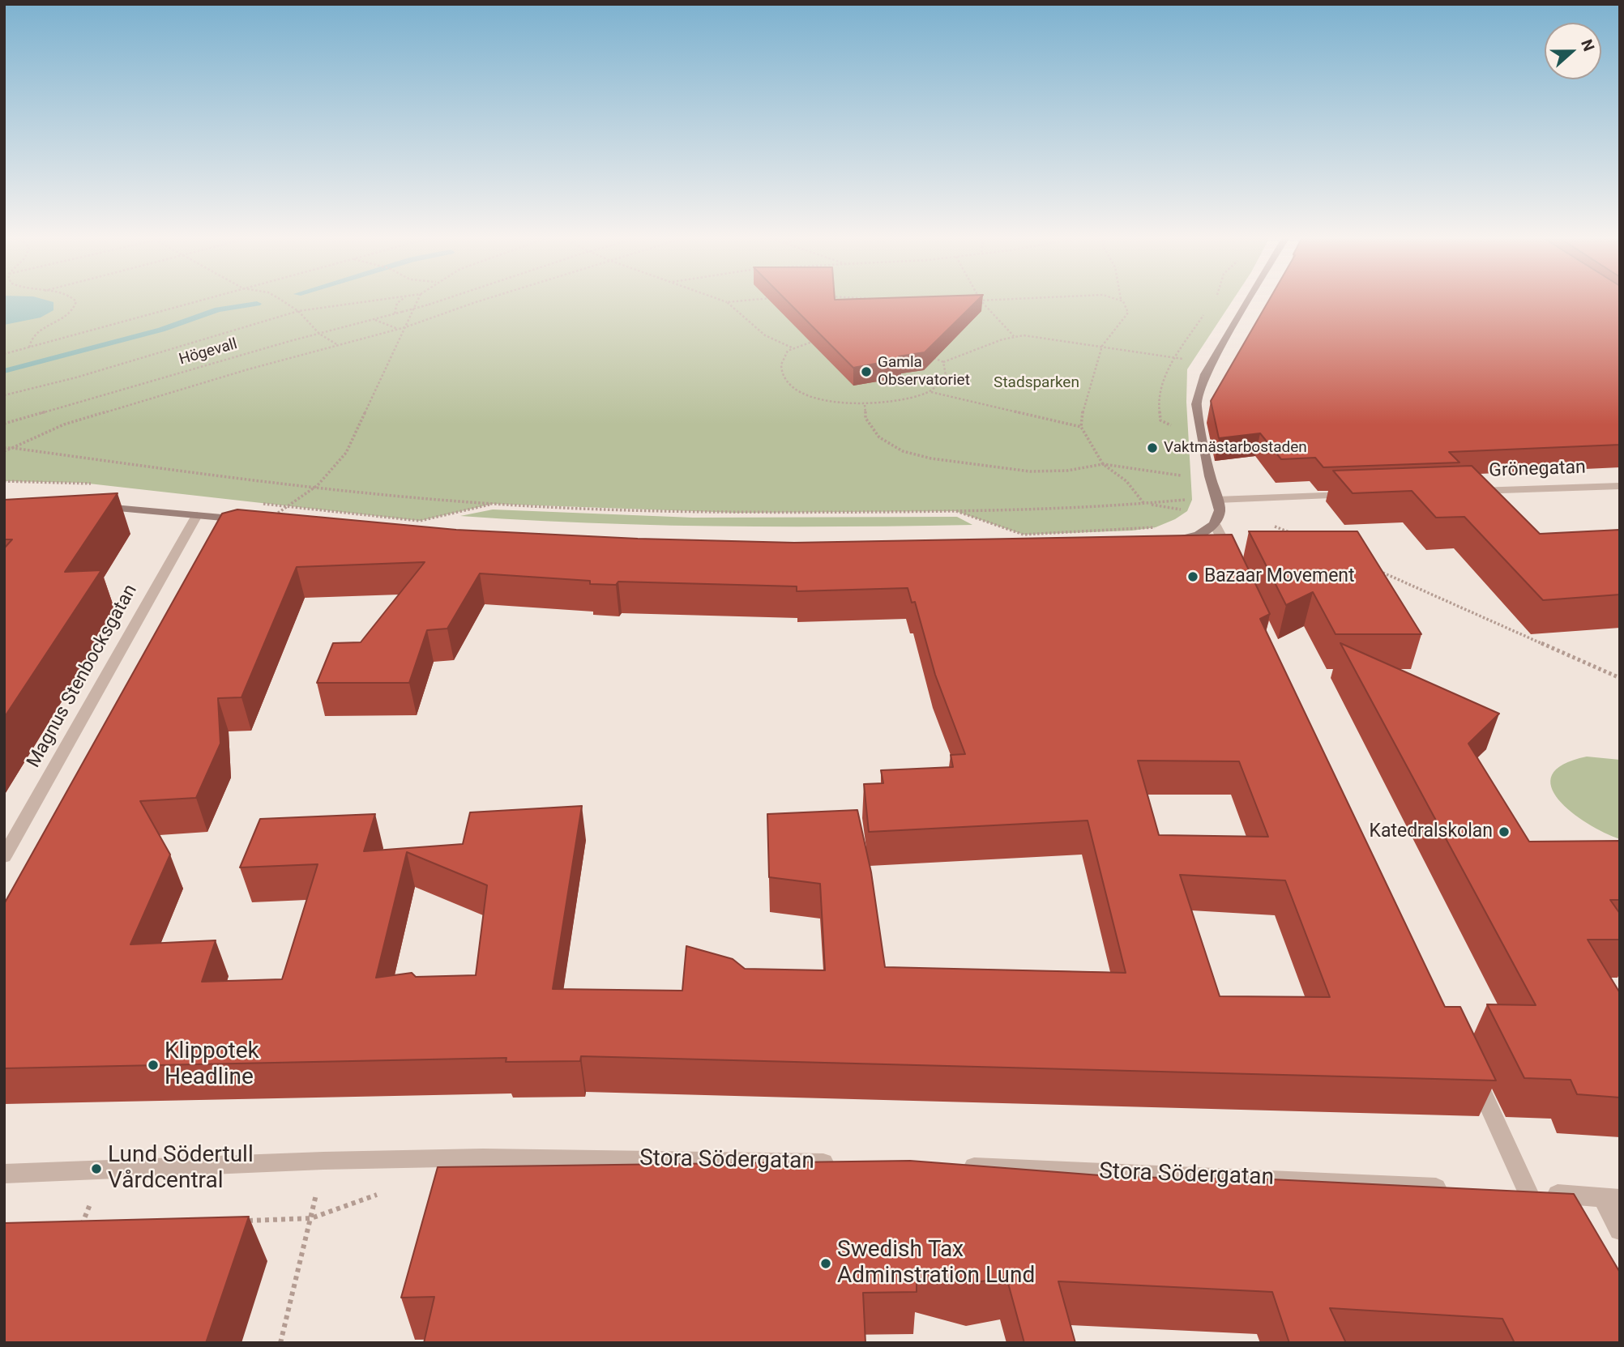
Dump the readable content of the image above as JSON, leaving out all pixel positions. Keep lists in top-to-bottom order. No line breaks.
{"streets":{"street":["Grönegatan","Magnus Stenbocksgatan","Stora Södergatan"],"path":["Högevall"]},"parks":["Stadsparken"],"places":["Gamla Observatoriet","Vaktmästarbostaden","Bazaar Movement","Katedralskolan","Klippotek Headline","Lund Södertull Vårdcentral","Swedish Tax Adminstration Lund"],"north":"right"}
